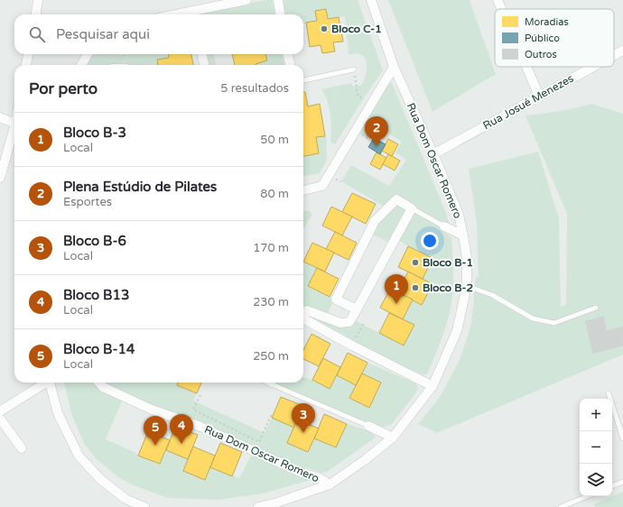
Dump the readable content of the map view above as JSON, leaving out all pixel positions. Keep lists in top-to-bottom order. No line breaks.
{"streets":{"street":["Rua Josué Menezes","Rua Dom Oscar Romero"]},"crossings":[["Rua Josué Menezes","Rua Dom Oscar Romero"]],"places":["Bloco C-1","Bloco B-1","Bloco B-2"],"legend":["Moradias","Público","Outros"],"page":{"search":"Pesquisar aqui","heading":["Por perto","5 resultados"],"list":[{"mark":"1","name":"Bloco B-3","note":"Local","value":"50 m"},{"mark":"2","name":"Plena Estúdio de Pilates","note":"Esportes","value":"80 m"},{"mark":"3","name":"Bloco B-6","note":"Local","value":"170 m"},{"mark":"4","name":"Bloco B13","note":"Local","value":"230 m"},{"mark":"5","name":"Bloco B-14","note":"Local","value":"250 m"}],"pins":["2","1","3","4","5"],"map_buttons":["+","−"]}}
